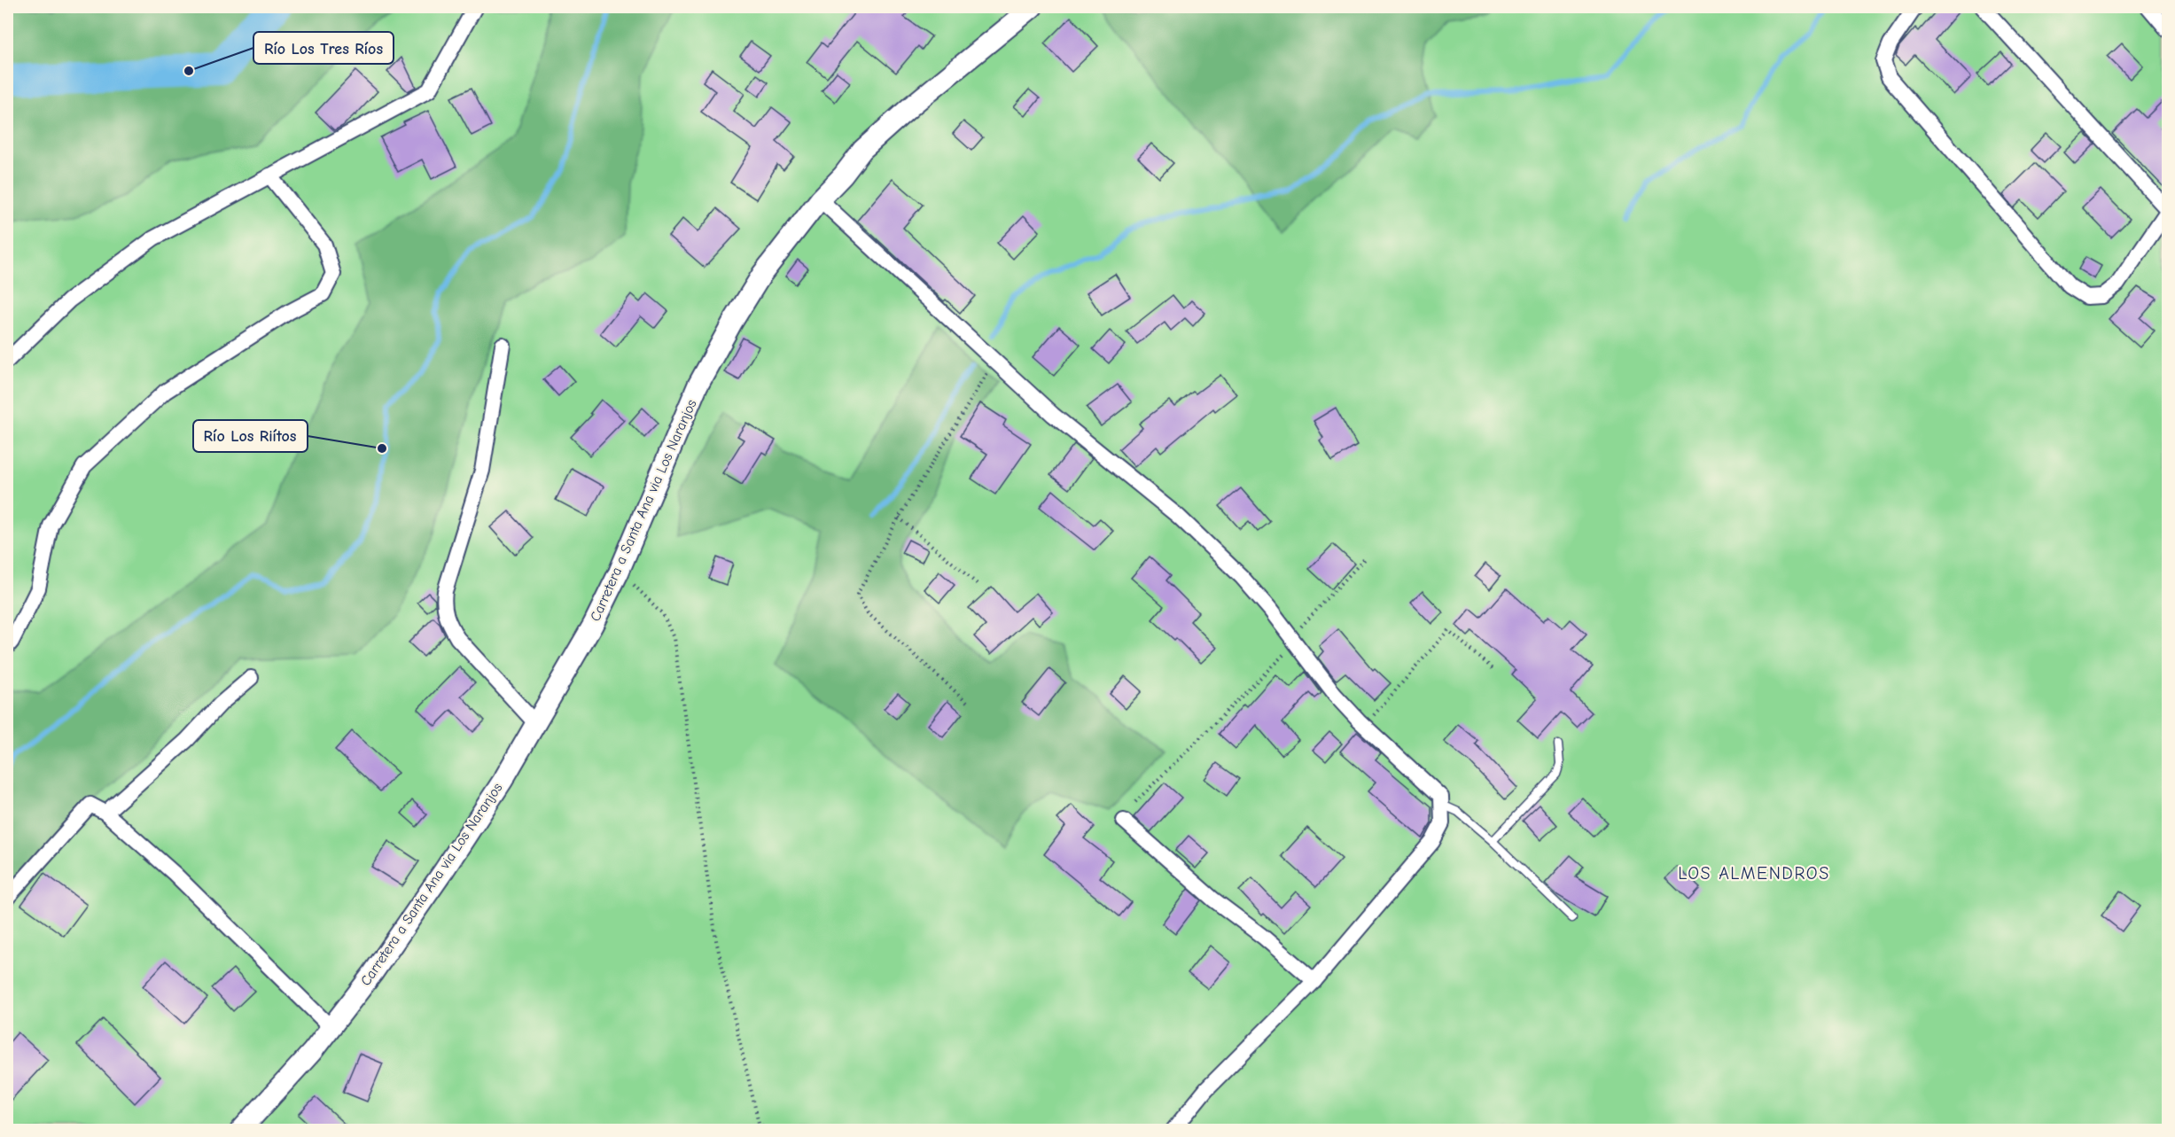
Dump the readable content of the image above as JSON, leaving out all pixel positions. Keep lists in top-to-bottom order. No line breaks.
{"streets":{"main road":["Carretera a Santa Ana via Los Naranjos"]},"districts":["LOS ALMENDROS"],"places":["Río Los Tres Ríos","Río Los Riítos"]}
